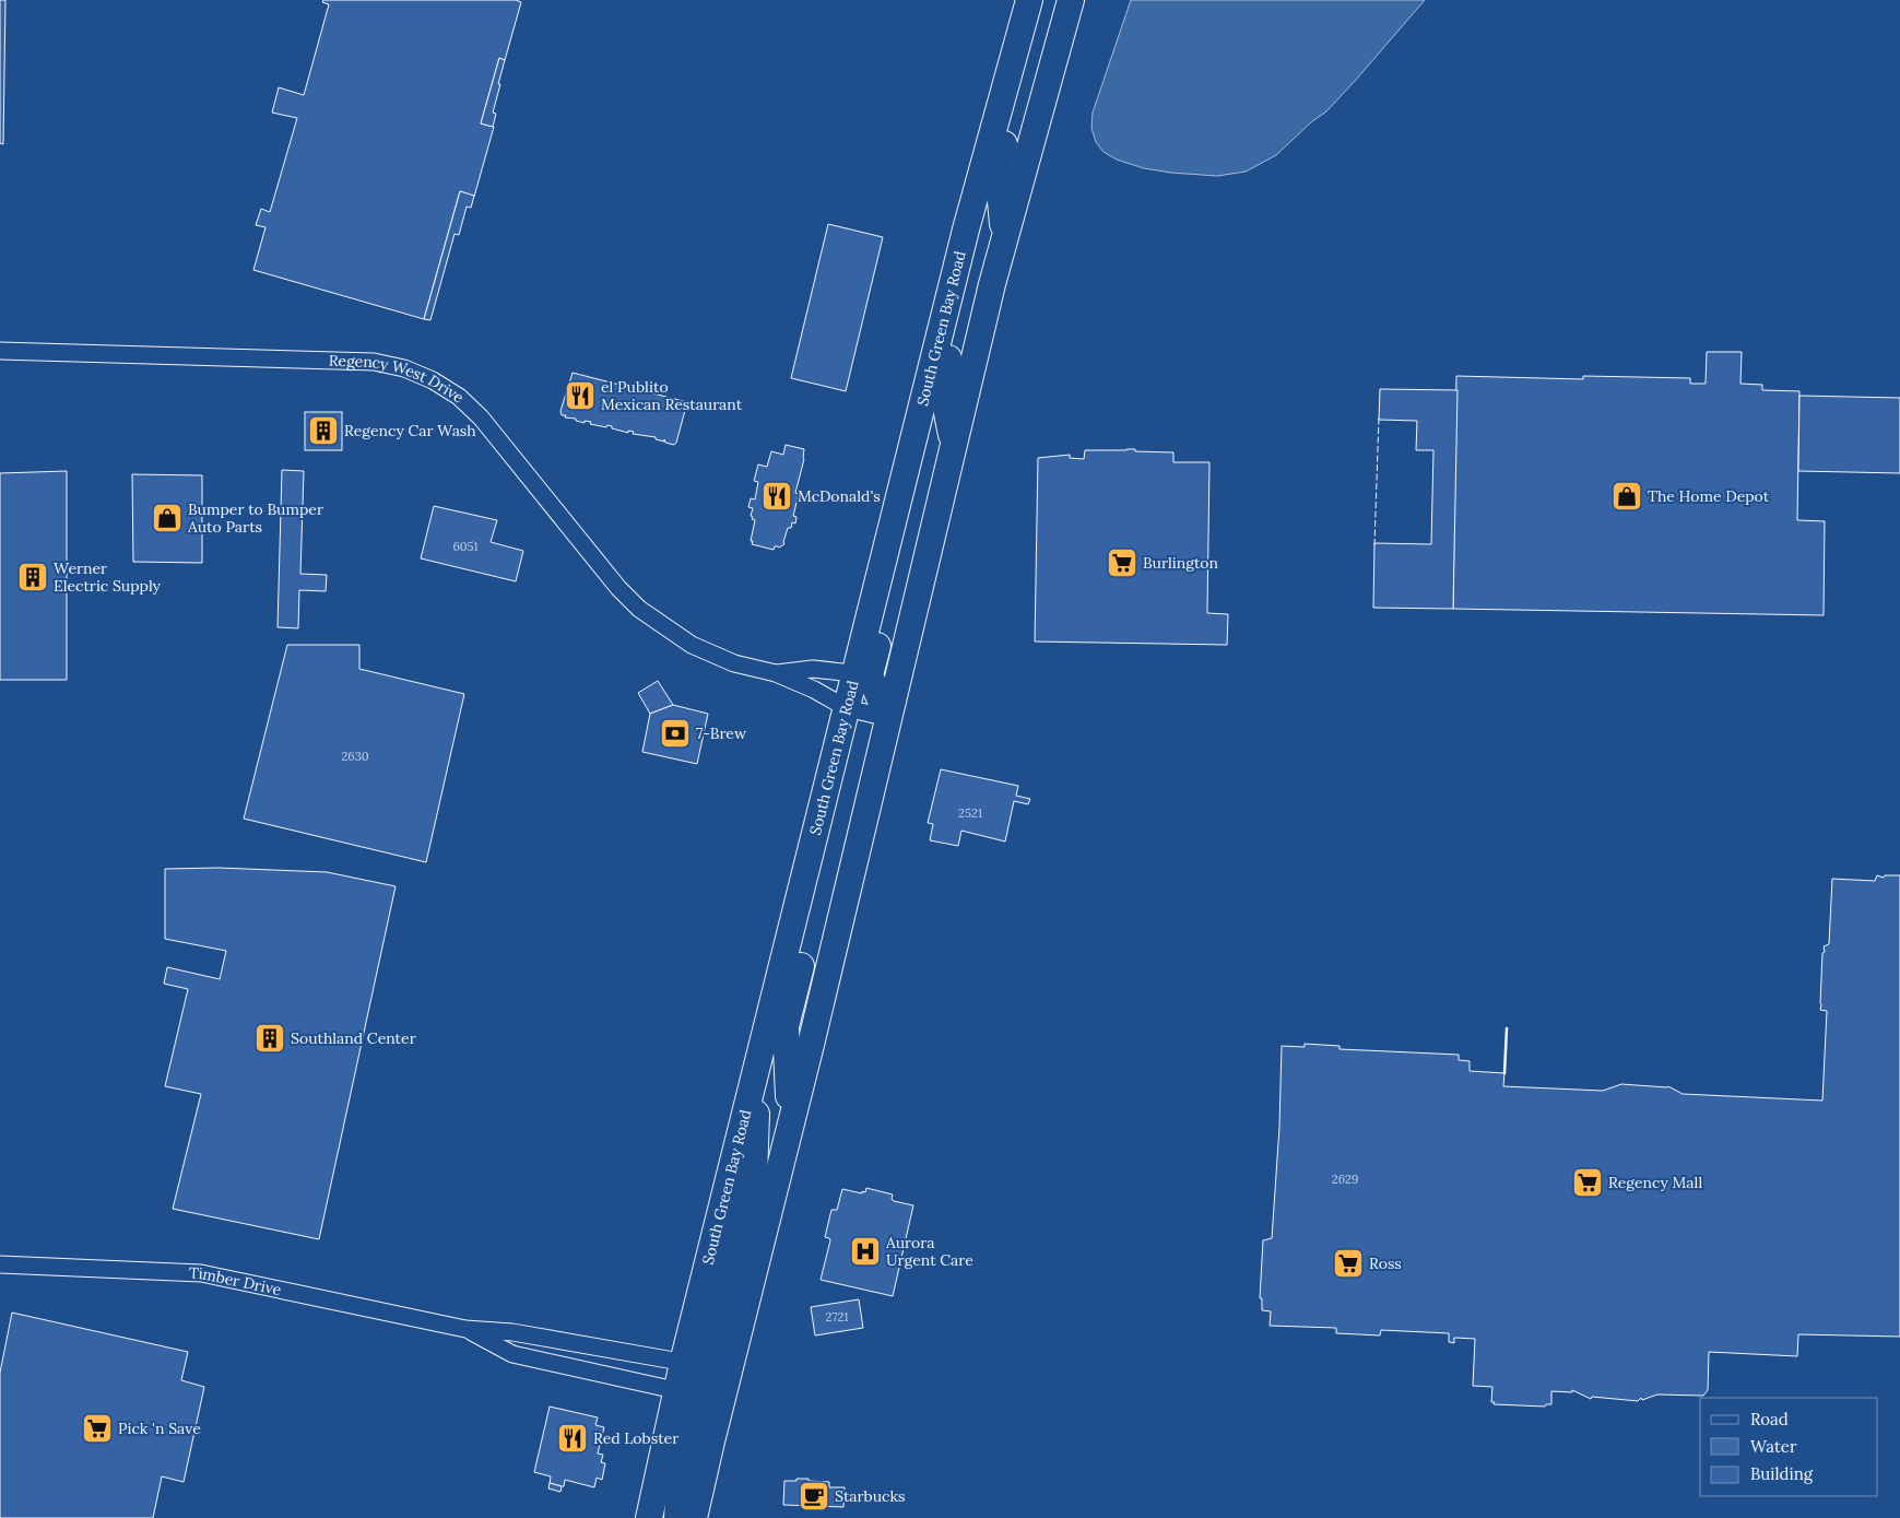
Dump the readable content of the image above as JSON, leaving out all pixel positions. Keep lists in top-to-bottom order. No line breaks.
{"streets":{"main road":["South Green Bay Road"],"street":["Regency West Drive","Timber Drive"]},"crossings":[["South Green Bay Road","Regency West Drive"],["South Green Bay Road","Timber Drive"]],"places":{"restaurant":["el Publito Mexican Restaurant","McDonald's","Red Lobster"],"building":["Regency Car Wash","Werner Electric Supply","Southland Center"],"shop":["The Home Depot","Bumper to Bumper Auto Parts"],"supermarket":["Burlington","Regency Mall","Ross","Pick 'n Save"],"bank":["7-Brew"],"hospital":["Aurora Urgent Care"],"cafe":["Starbucks"]},"house_numbers":["6051","2630","2521","2629","2721"],"legend":["Road","Water","Building"]}
